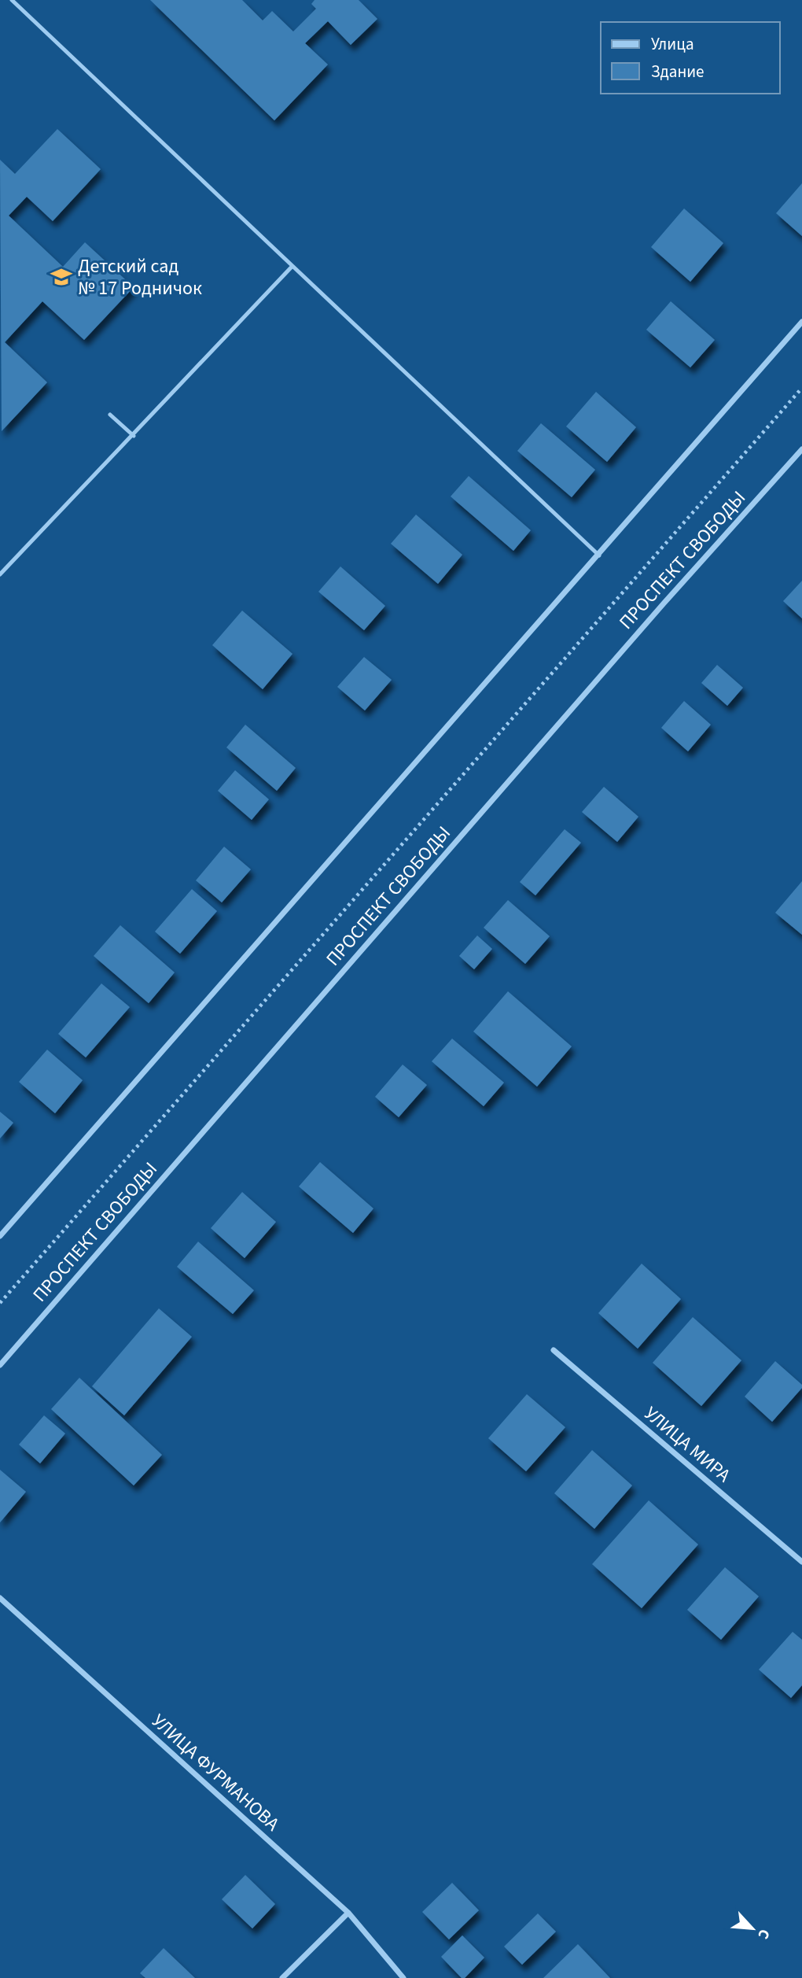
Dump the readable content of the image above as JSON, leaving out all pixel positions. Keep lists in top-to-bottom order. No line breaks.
{"streets":{"street":["ПРОСПЕКТ СВОБОДЫ","УЛИЦА МИРА","УЛИЦА ФУРМАНОВА"]},"places":{"school or university":["Детский сад № 17 Родничок"]},"legend":["Улица","Здание"],"north":"bottom right"}
